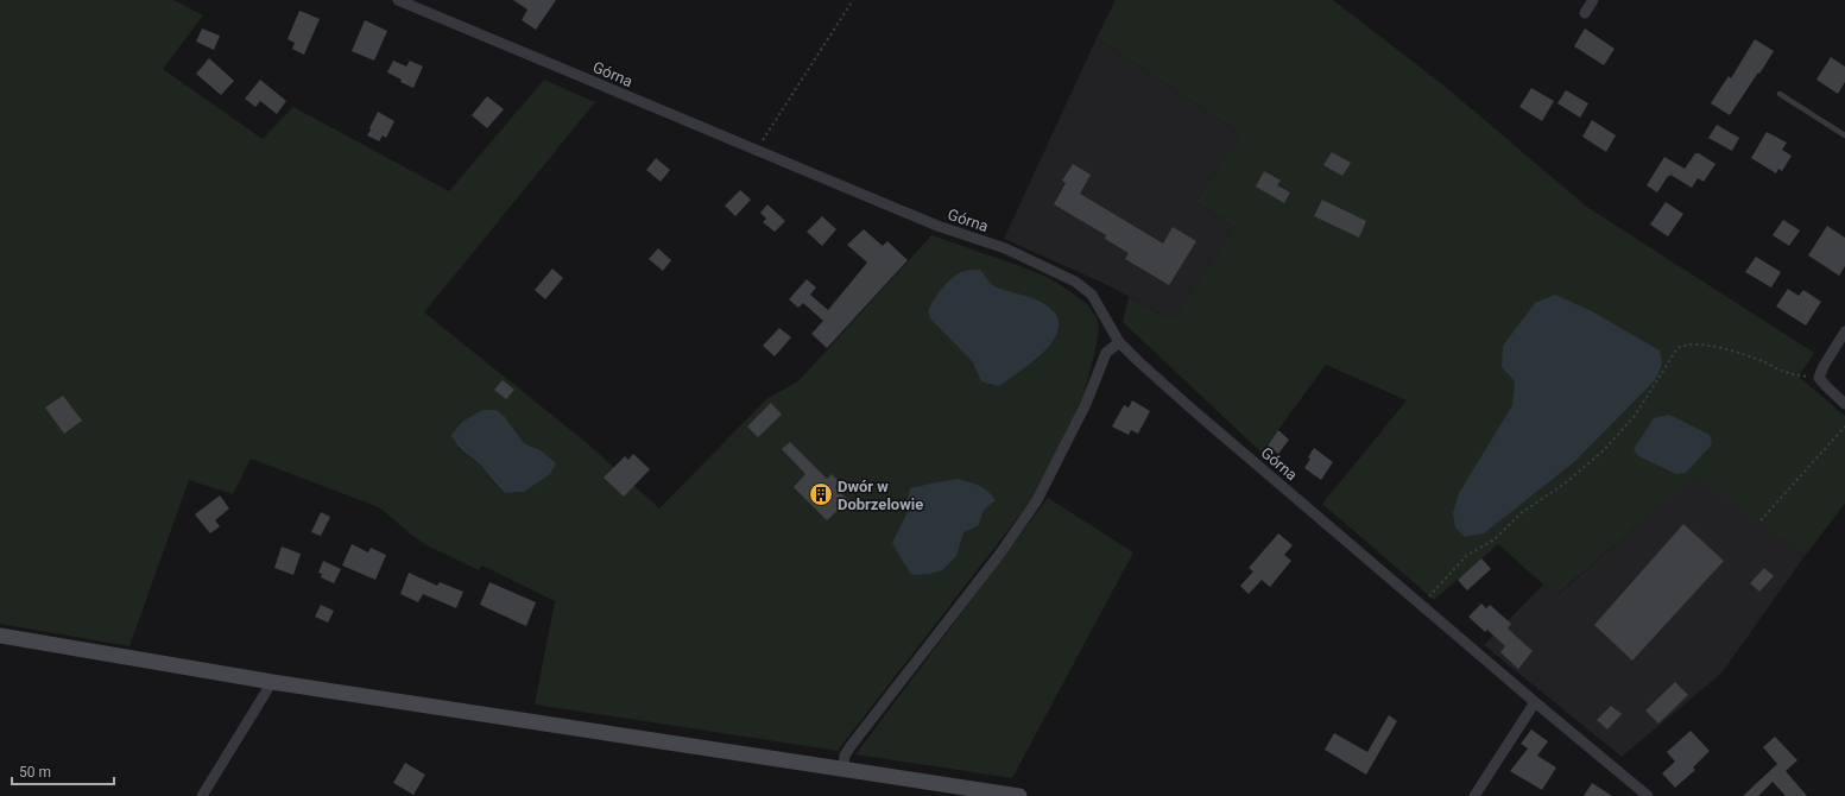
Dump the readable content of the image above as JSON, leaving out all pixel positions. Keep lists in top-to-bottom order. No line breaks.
{"streets":{"street":["Górna"]},"places":{"building":["Dwór w Dobrzelowie"]},"scale_bar":"50 m"}
